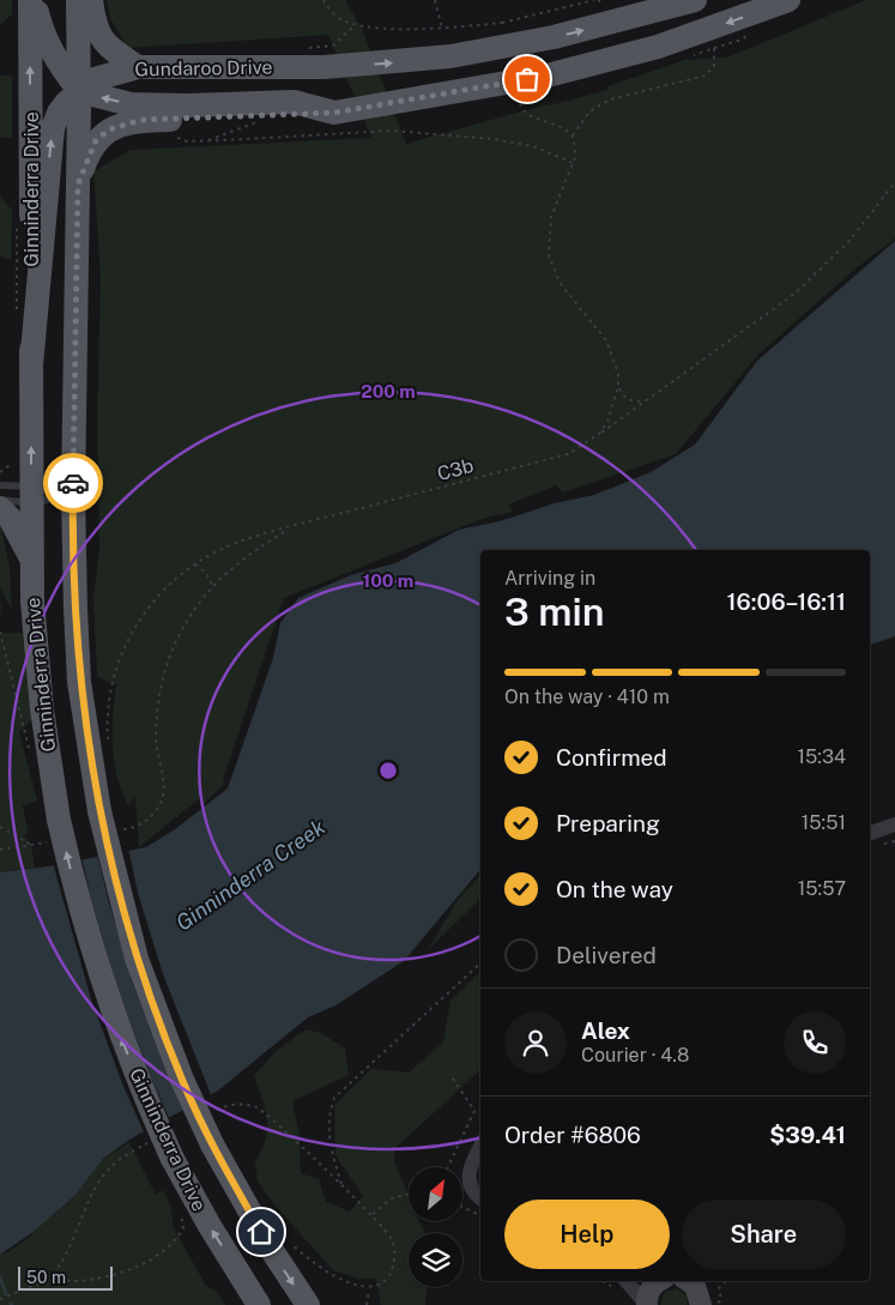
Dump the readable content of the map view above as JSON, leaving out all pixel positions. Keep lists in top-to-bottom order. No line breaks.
{"streets":{"main road":["Gundaroo Drive","Ginninderra Drive"],"path":["C3b"]},"crossings":[["Gundaroo Drive","Ginninderra Drive"]],"water":["Ginninderra Creek"],"scale_bar":"50 m","north":"top right","page":{"heading":["3 min","Arriving in","16:06–16:11"],"panel":["Alex","Courier · 4.8","Order #6806","$39.41"],"bar":"On the way · 410 m","list":[["Confirmed","15:34"],["Preparing","15:51"],["On the way","15:57"],"Delivered"],"buttons":["Help","Share"],"scale":"50 m"},"rings":["200 m","100 m"]}
